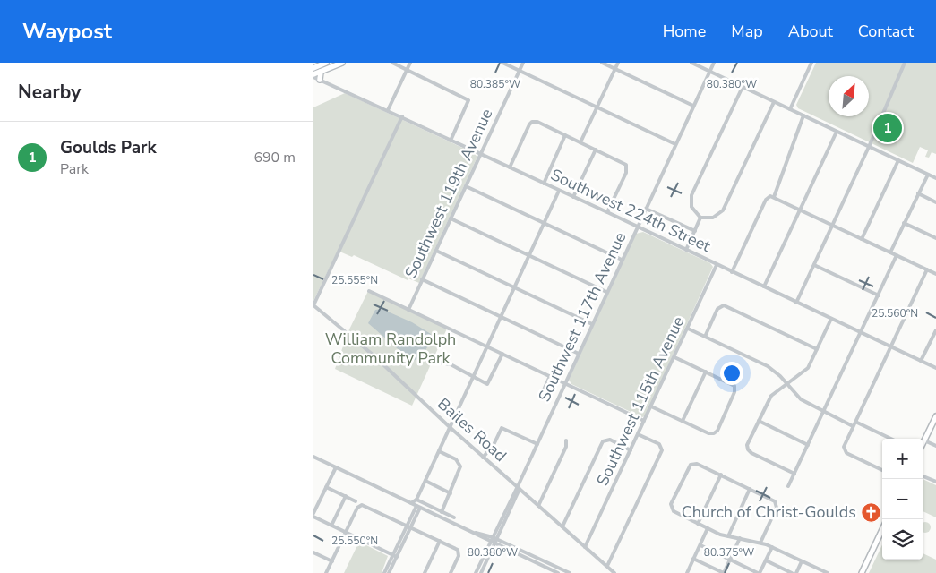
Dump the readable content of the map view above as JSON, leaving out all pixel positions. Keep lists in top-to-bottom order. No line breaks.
{"streets":{"street":["Southwest 119th Avenue","Southwest 224th Street","Southwest 117th Avenue","Southwest 115th Avenue","Bailes Road"]},"crossings":[["Southwest 119th Avenue","Southwest 224th Street"],["Southwest 224th Street","Southwest 117th Avenue"],["Southwest 224th Street","Southwest 115th Avenue"],["Southwest 117th Avenue","Bailes Road"],["Southwest 115th Avenue","Bailes Road"]],"parks":["William Randolph Community Park"],"places":{"church":["Church of Christ-Goulds"]},"north":"top right","page":{"header":"Waypost","nav":["Home","Map","About","Contact"],"heading":"Nearby","pins":"1","list":[{"mark":"1","name":"Goulds Park","note":"Park","value":"690 m"}],"map_buttons":["+","−"]},"coordinates":["80.385°W","80.380°W","25.555°N","25.560°N","25.550°N","80.375°W"]}
